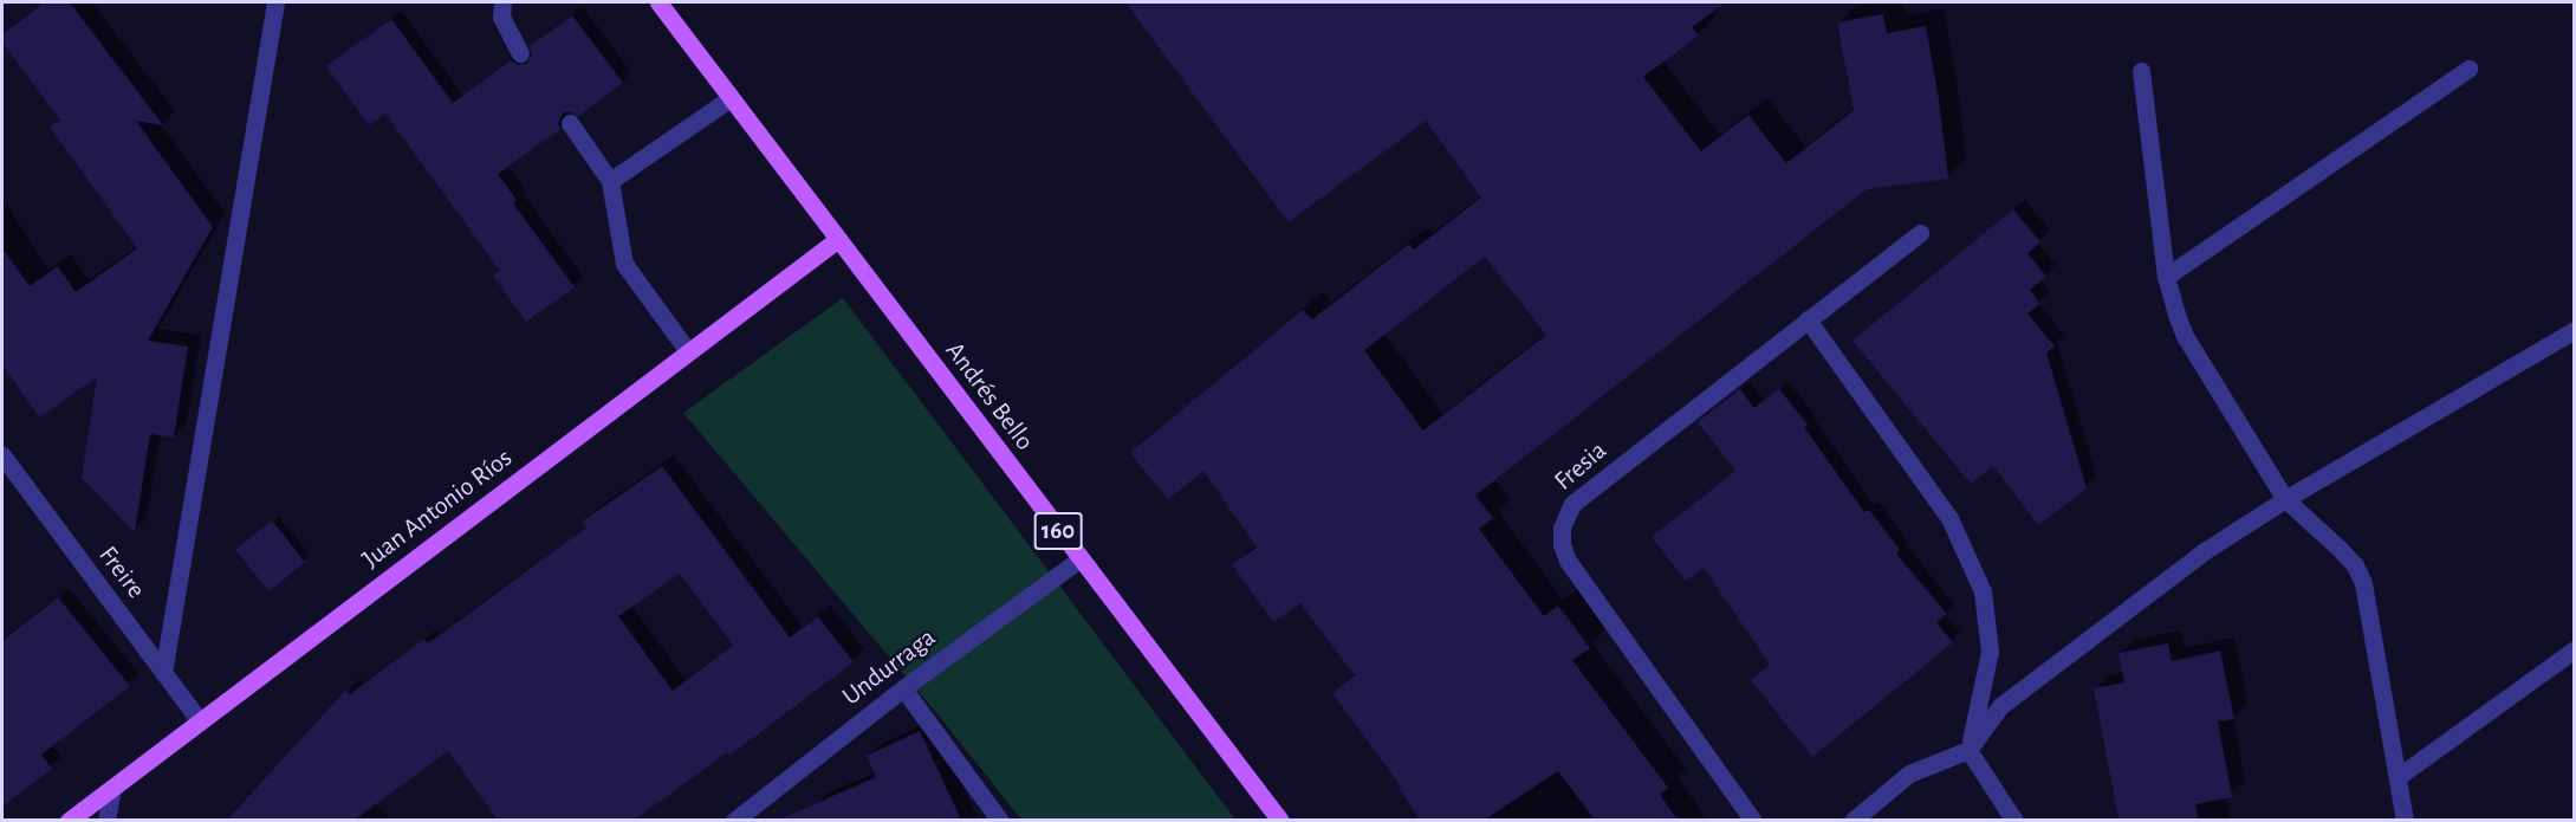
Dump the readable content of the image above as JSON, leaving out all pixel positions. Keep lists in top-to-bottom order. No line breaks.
{"streets":{"main road":["Andrés Bello","Juan Antonio Ríos","160"],"street":["Fresia","Freire","Undurraga"]},"crossings":[["Andrés Bello","Juan Antonio Ríos"],["Andrés Bello","Undurraga"],["Juan Antonio Ríos","Freire"]]}
